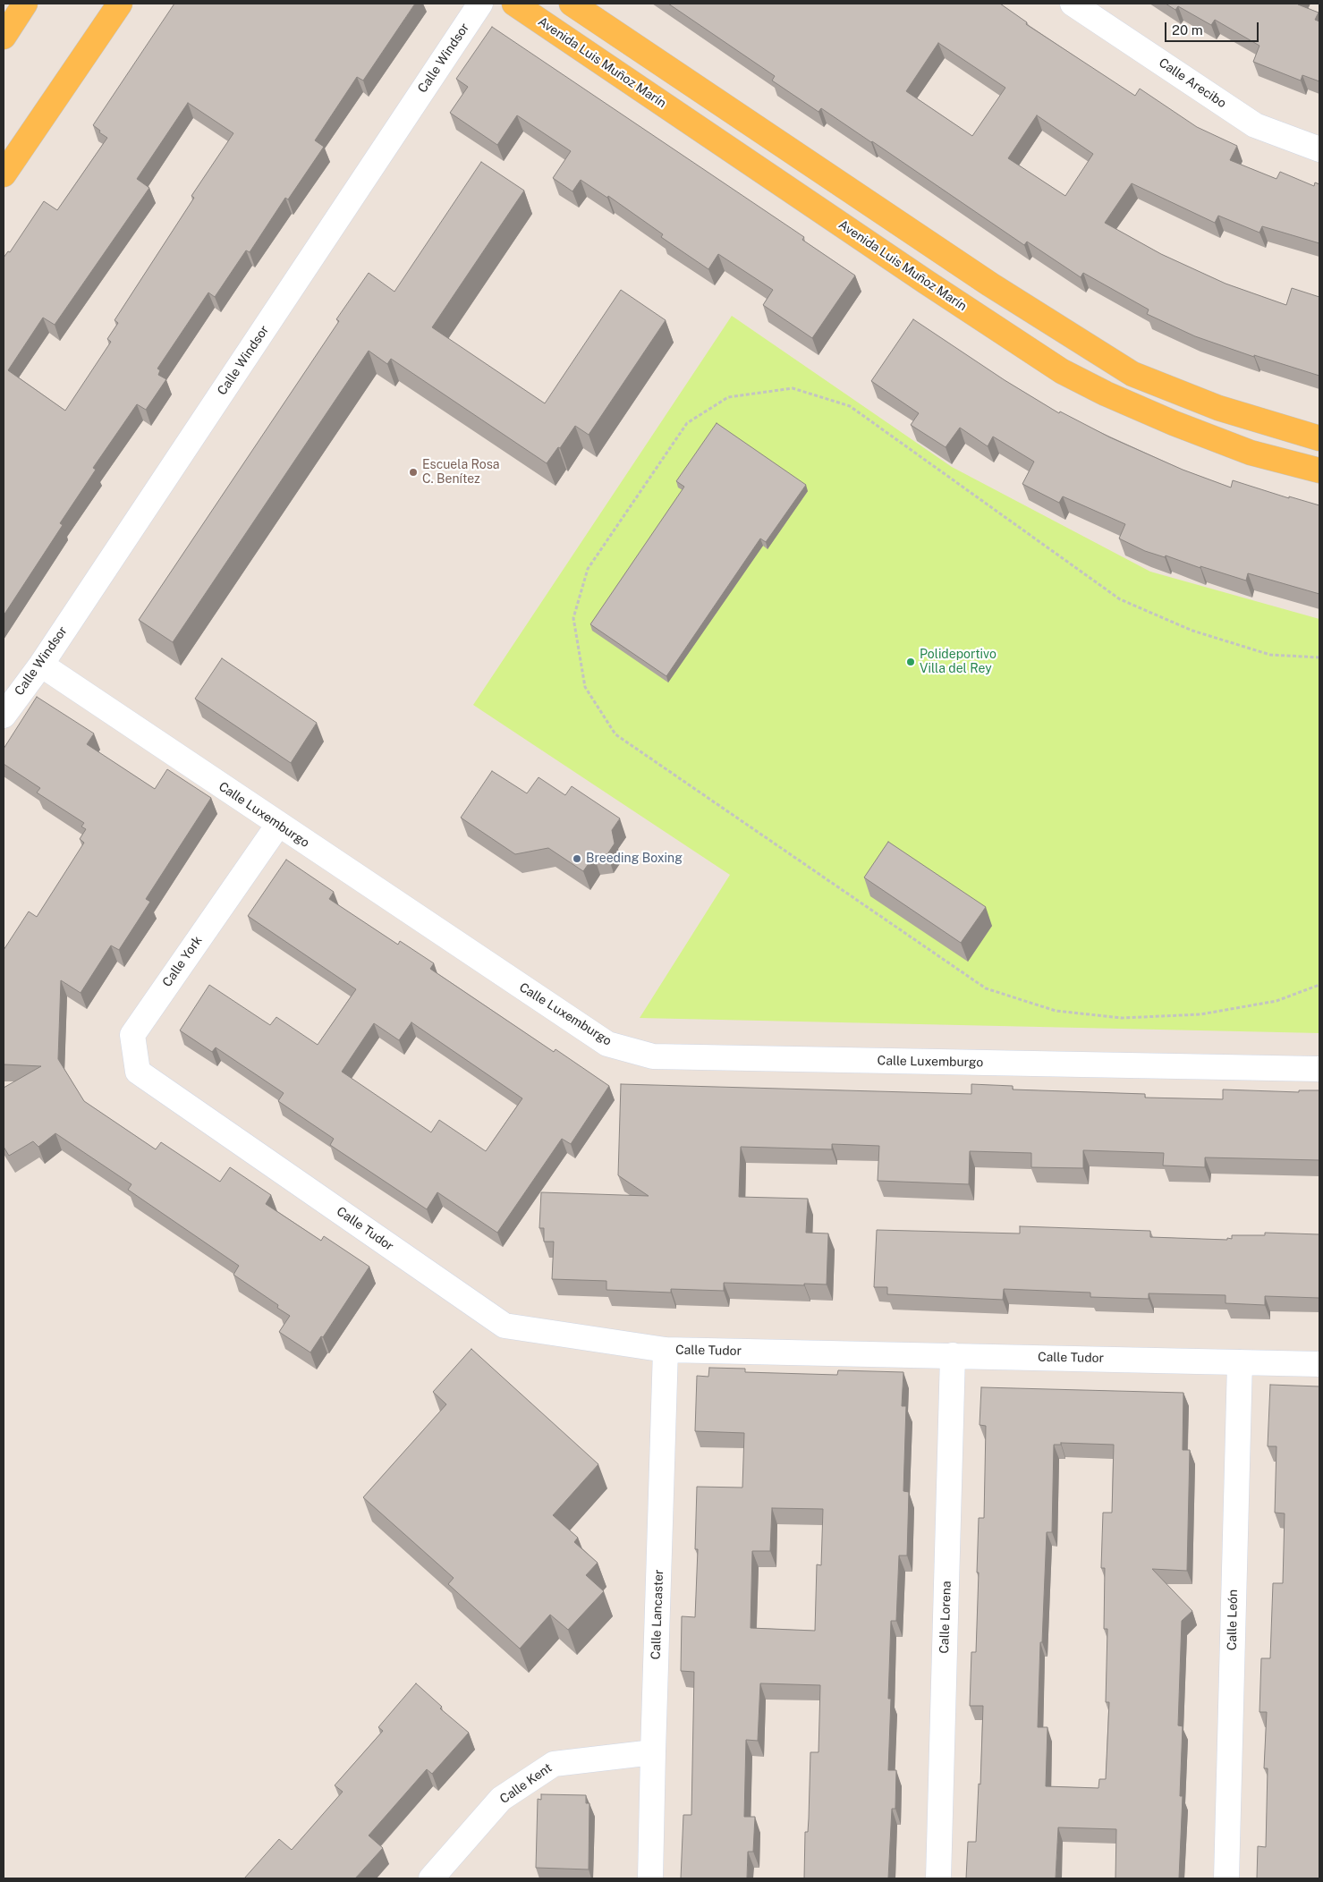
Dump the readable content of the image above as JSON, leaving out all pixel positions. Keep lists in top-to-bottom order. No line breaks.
{"streets":{"main road":["Avenida Luis Muñoz Marín"],"street":["Calle Windsor","Calle Arecibo","Calle Luxemburgo","Calle York","Calle Tudor","Calle Lancaster","Calle Lorena","Calle León","Calle Kent"]},"crossings":[["Calle Windsor","Calle Luxemburgo"],["Calle Luxemburgo","Calle York"],["Calle York","Calle Tudor"],["Calle Tudor","Calle Lancaster"],["Calle Tudor","Calle Lorena"],["Calle Tudor","Calle León"],["Calle Lancaster","Calle Kent"]],"places":["Escuela Rosa C. Benítez","Polideportivo Villa del Rey","Breeding Boxing"],"scale_bar":"20 m"}
